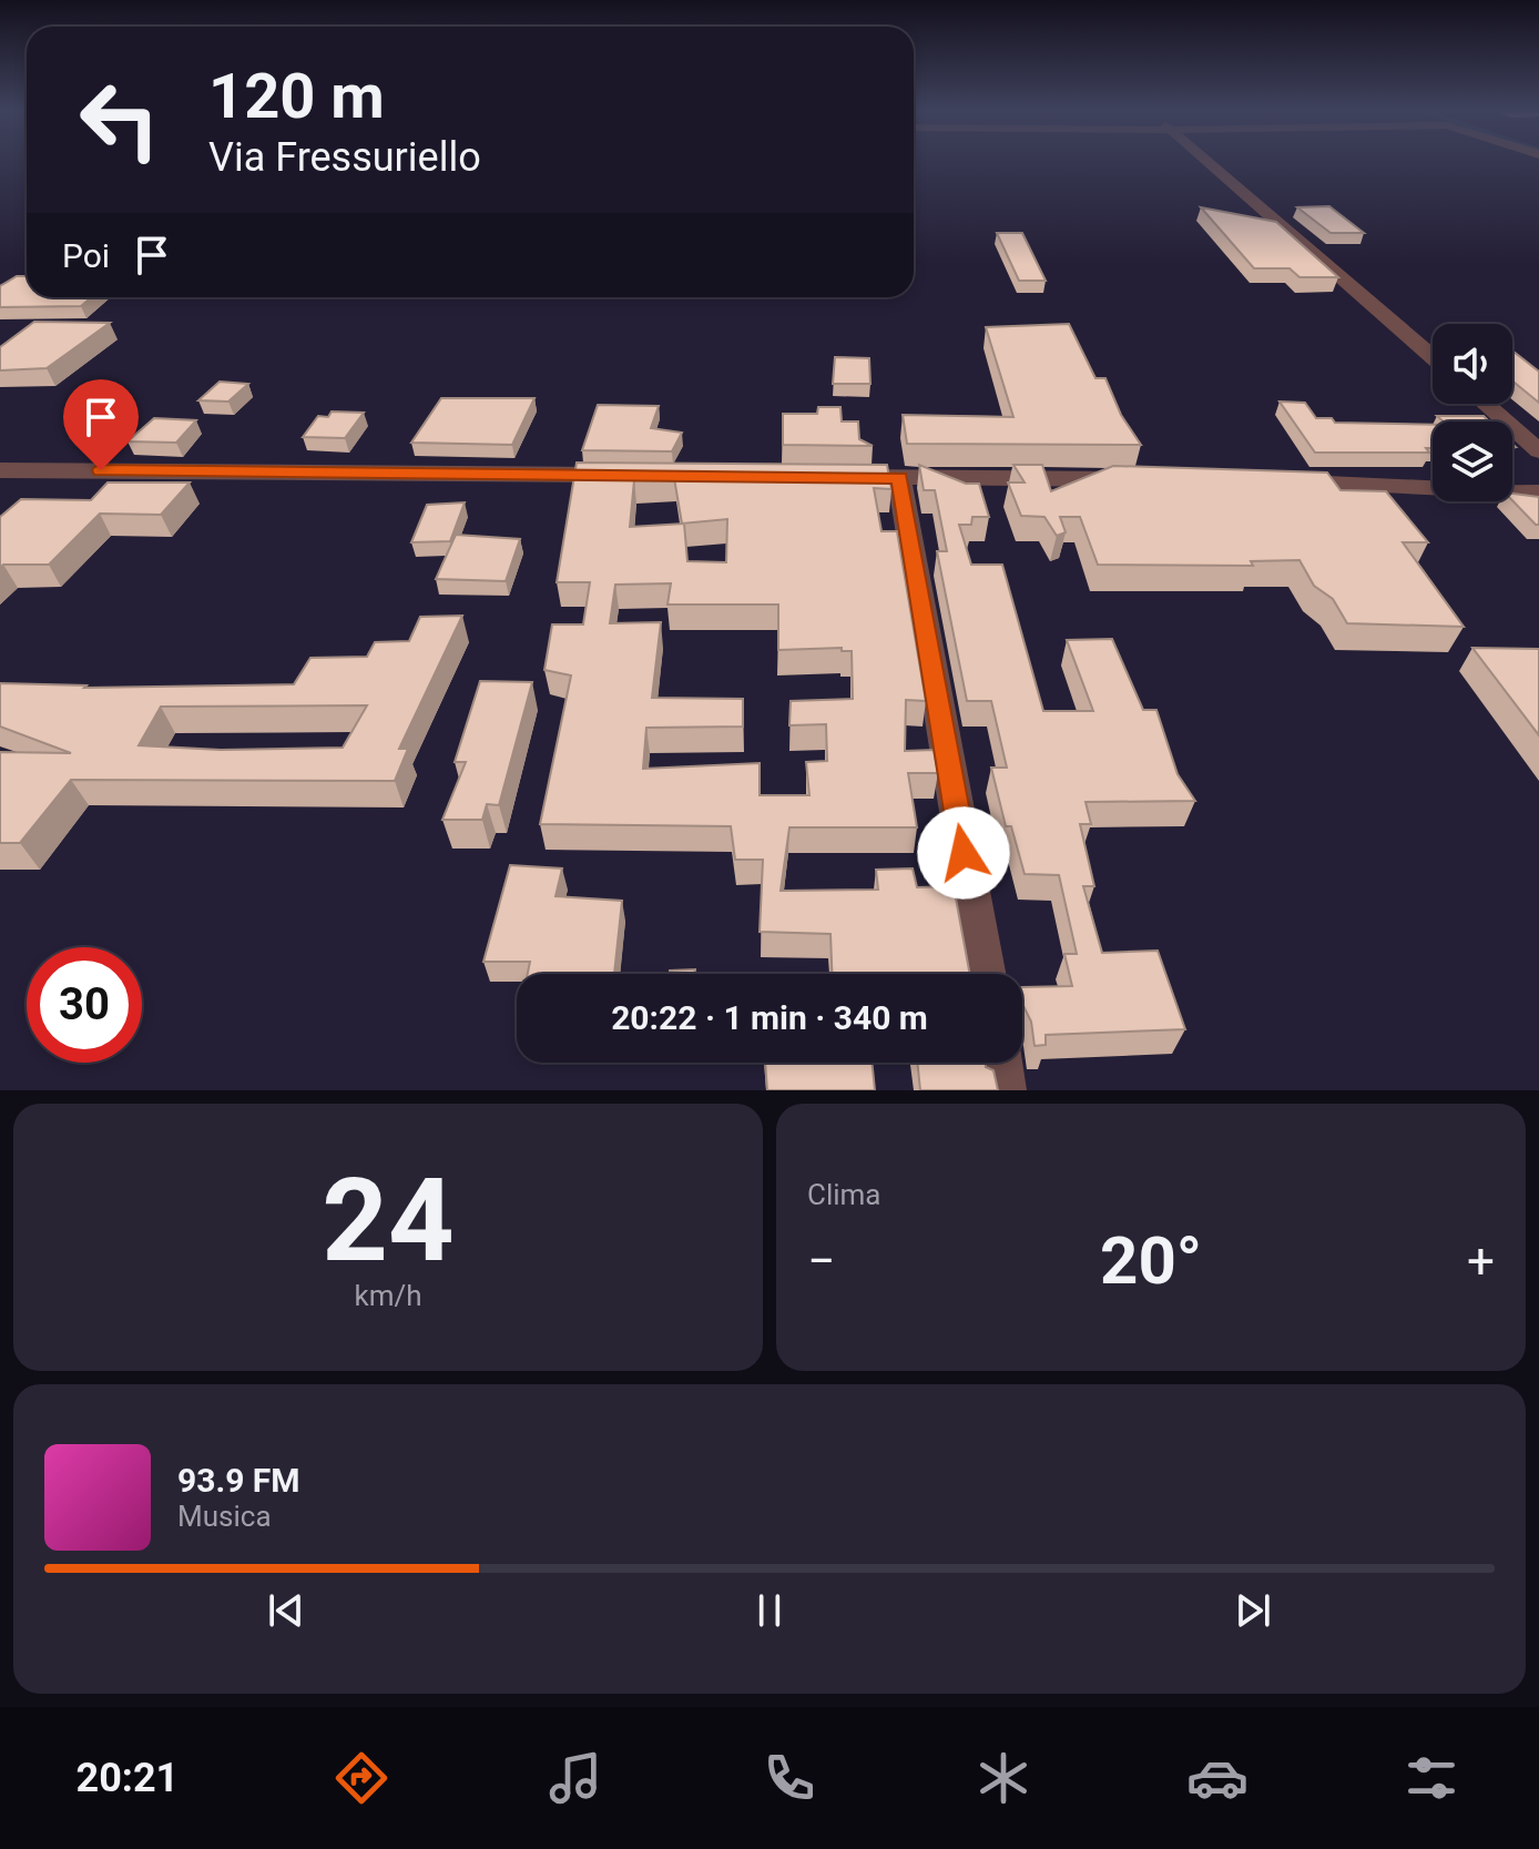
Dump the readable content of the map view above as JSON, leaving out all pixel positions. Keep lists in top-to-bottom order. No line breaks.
{"page":{"turn":["120 m","Via Fressuriello"],"then":"Poi","limit":"30","trip":"20:22 · 1 min · 340 m","tile":[["24","km/h"],"Clima"],"heat":["−","20°","+"],"song":["93.9 FM","Musica"],"tabs":"20:21"}}
